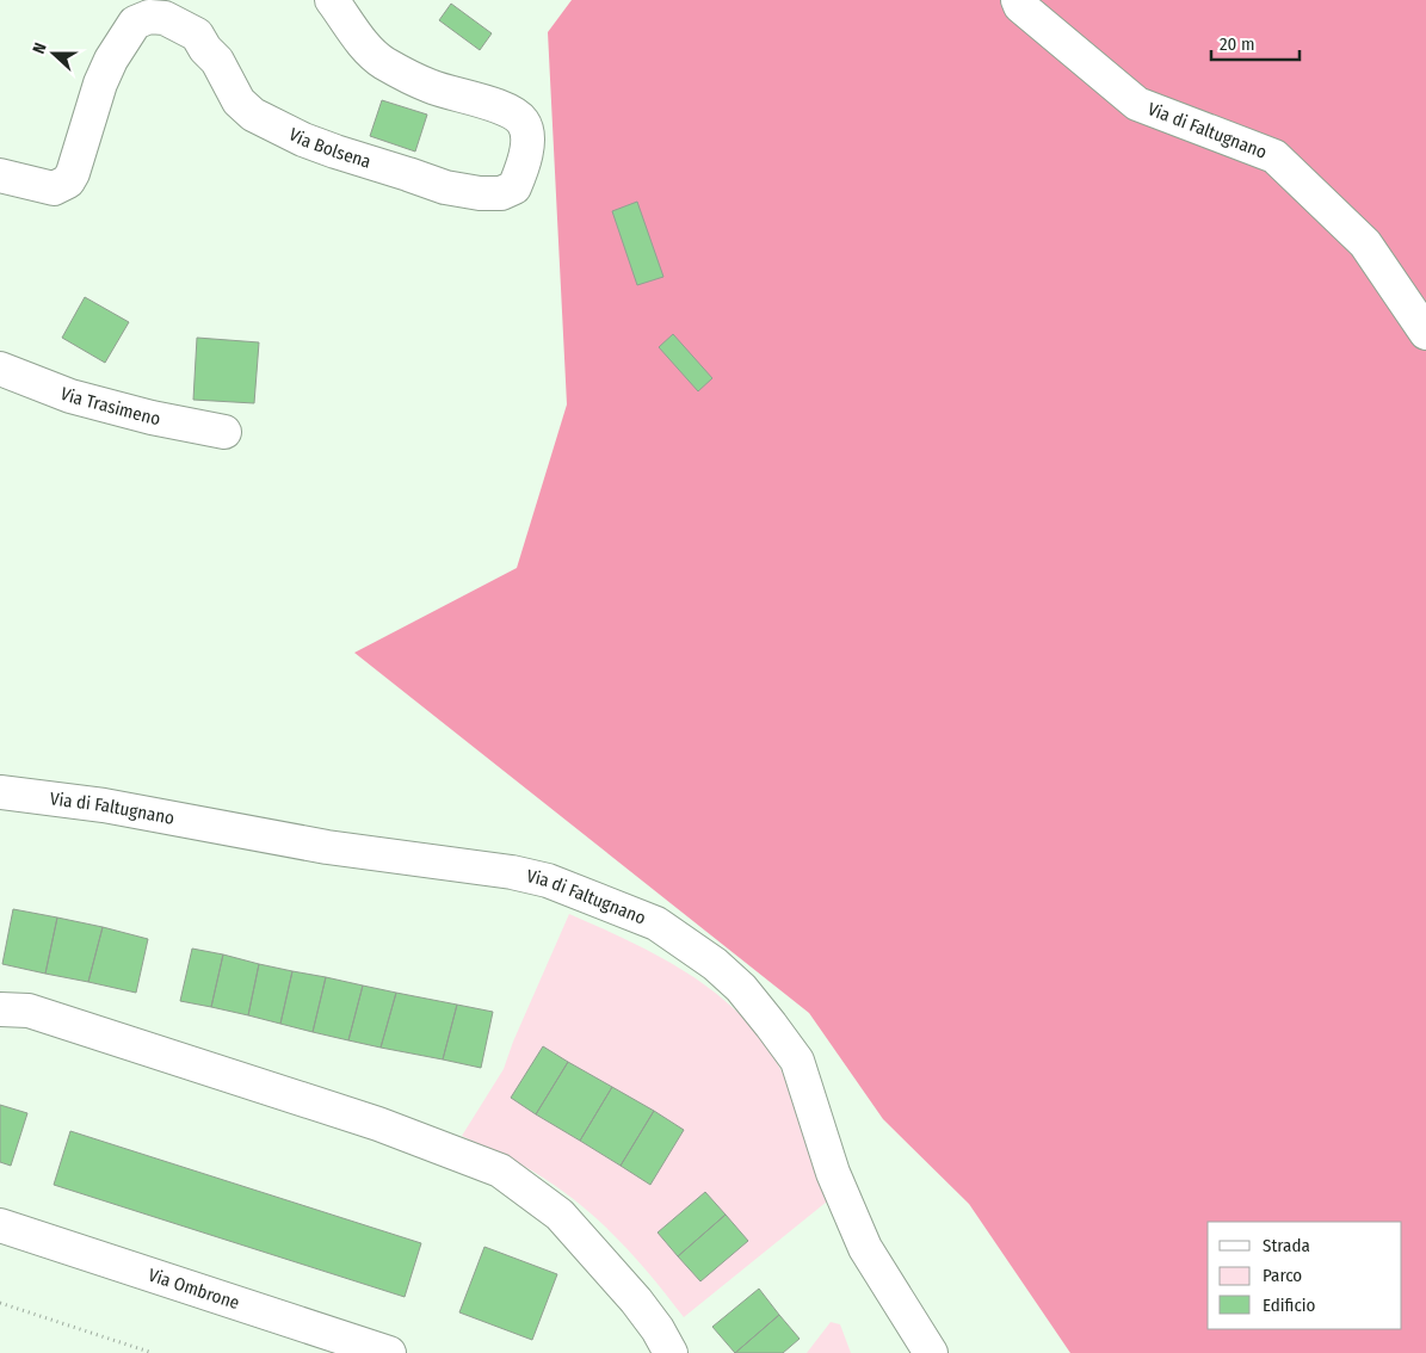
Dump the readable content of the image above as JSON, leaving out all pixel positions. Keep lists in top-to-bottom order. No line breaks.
{"streets":{"street":["Via di Faltugnano","Via Bolsena","Via Trasimeno","Via Ombrone"]},"legend":["Strada","Parco","Edificio"],"scale_bar":"20 m","north":"left"}
